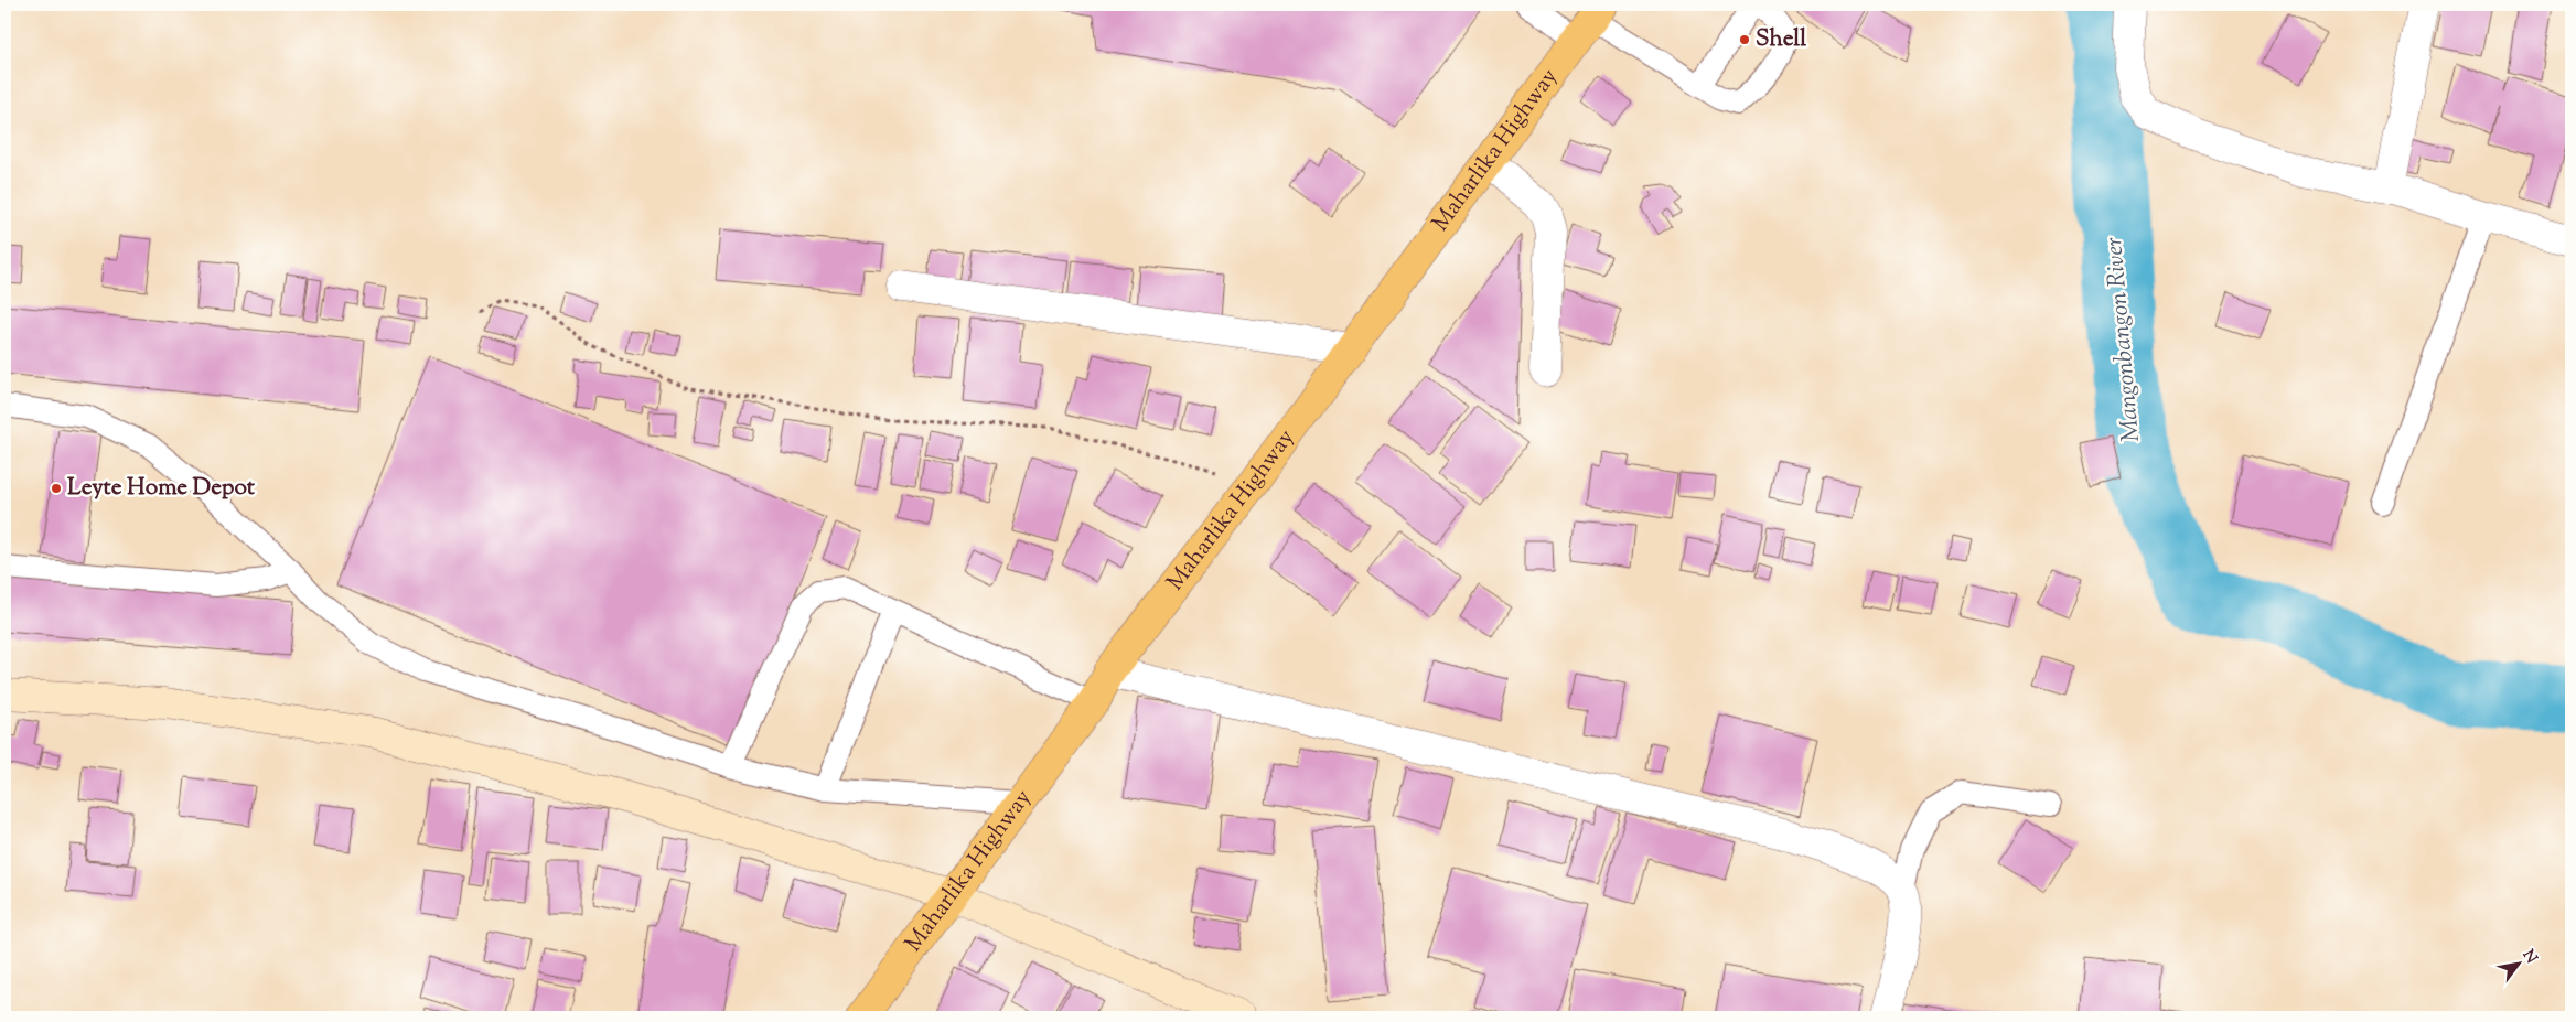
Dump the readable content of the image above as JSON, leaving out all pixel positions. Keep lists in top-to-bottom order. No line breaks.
{"streets":{"main road":["Maharlika Highway"]},"water":["Mangonbangon River"],"places":["Shell","Leyte Home Depot"],"north":"top right"}
